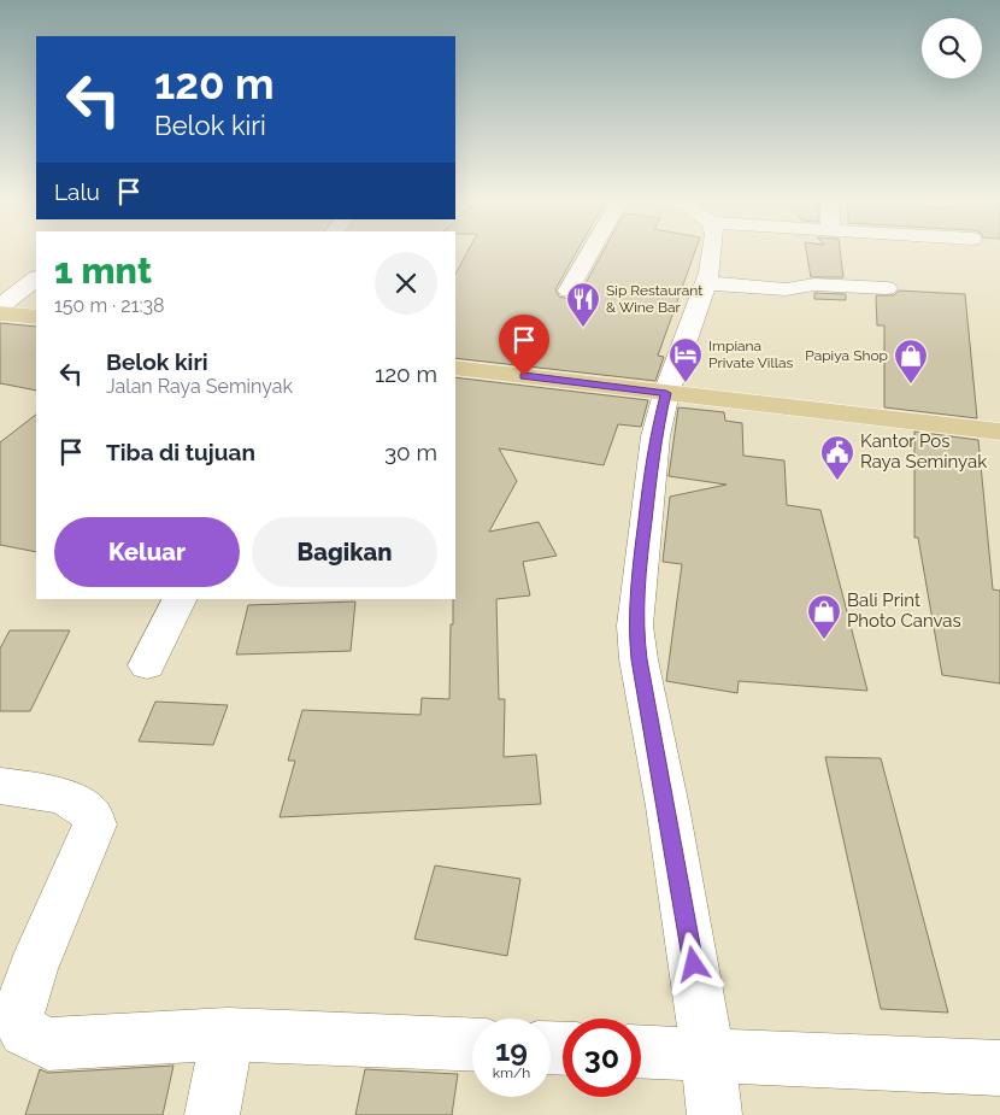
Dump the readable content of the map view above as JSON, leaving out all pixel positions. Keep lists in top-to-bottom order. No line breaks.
{"places":{"restaurant":["Sip Restaurant & Wine Bar"],"hotel":["Impiana Private Villas"],"shop":["Papiya Shop","Bali Print Photo Canvas"],"public building":["Kantor Pos Raya Seminyak"]},"page":{"turn":["120 m","Belok kiri"],"then":"Lalu","heading":["1 mnt","150 m · 21:38"],"list":[{"name":"Belok kiri","note":"Jalan Raya Seminyak","value":"120 m"},{"name":"Tiba di tujuan","value":"30 m"}],"buttons":["Keluar","Bagikan"],"speed":"19 km/h","limit":"30"}}
